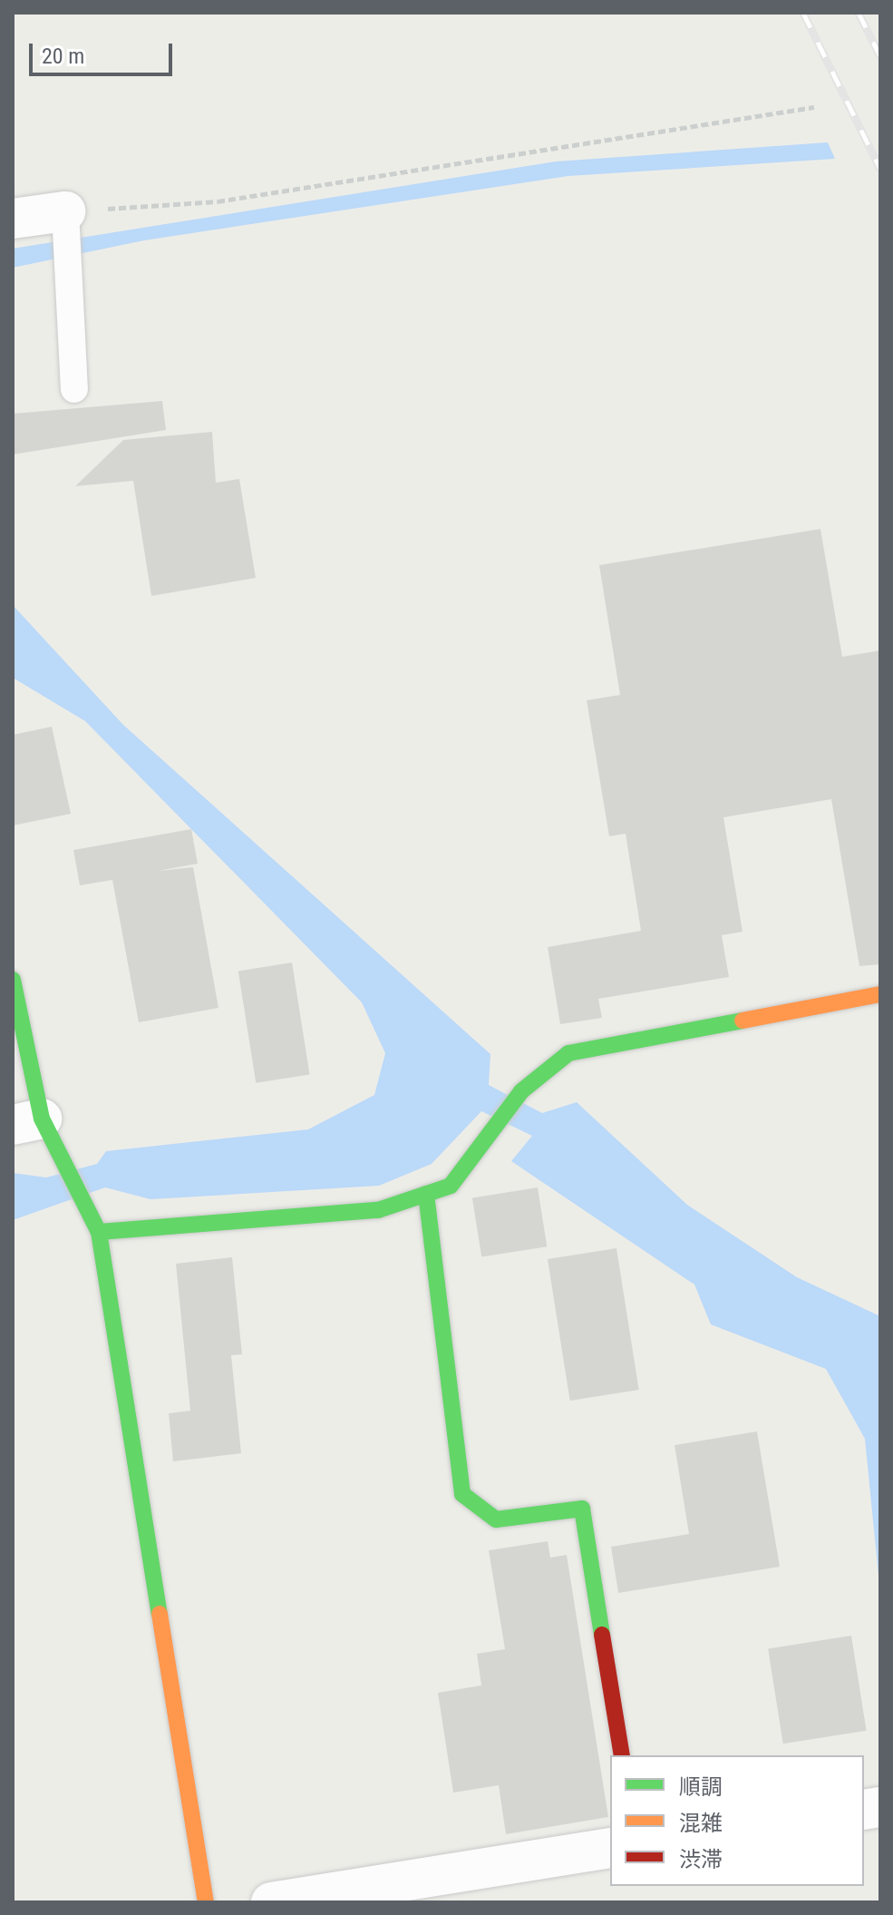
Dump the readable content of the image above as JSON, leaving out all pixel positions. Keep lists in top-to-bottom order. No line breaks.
{"legend":["順調","混雑","渋滞"],"scale_bar":"20 m"}
